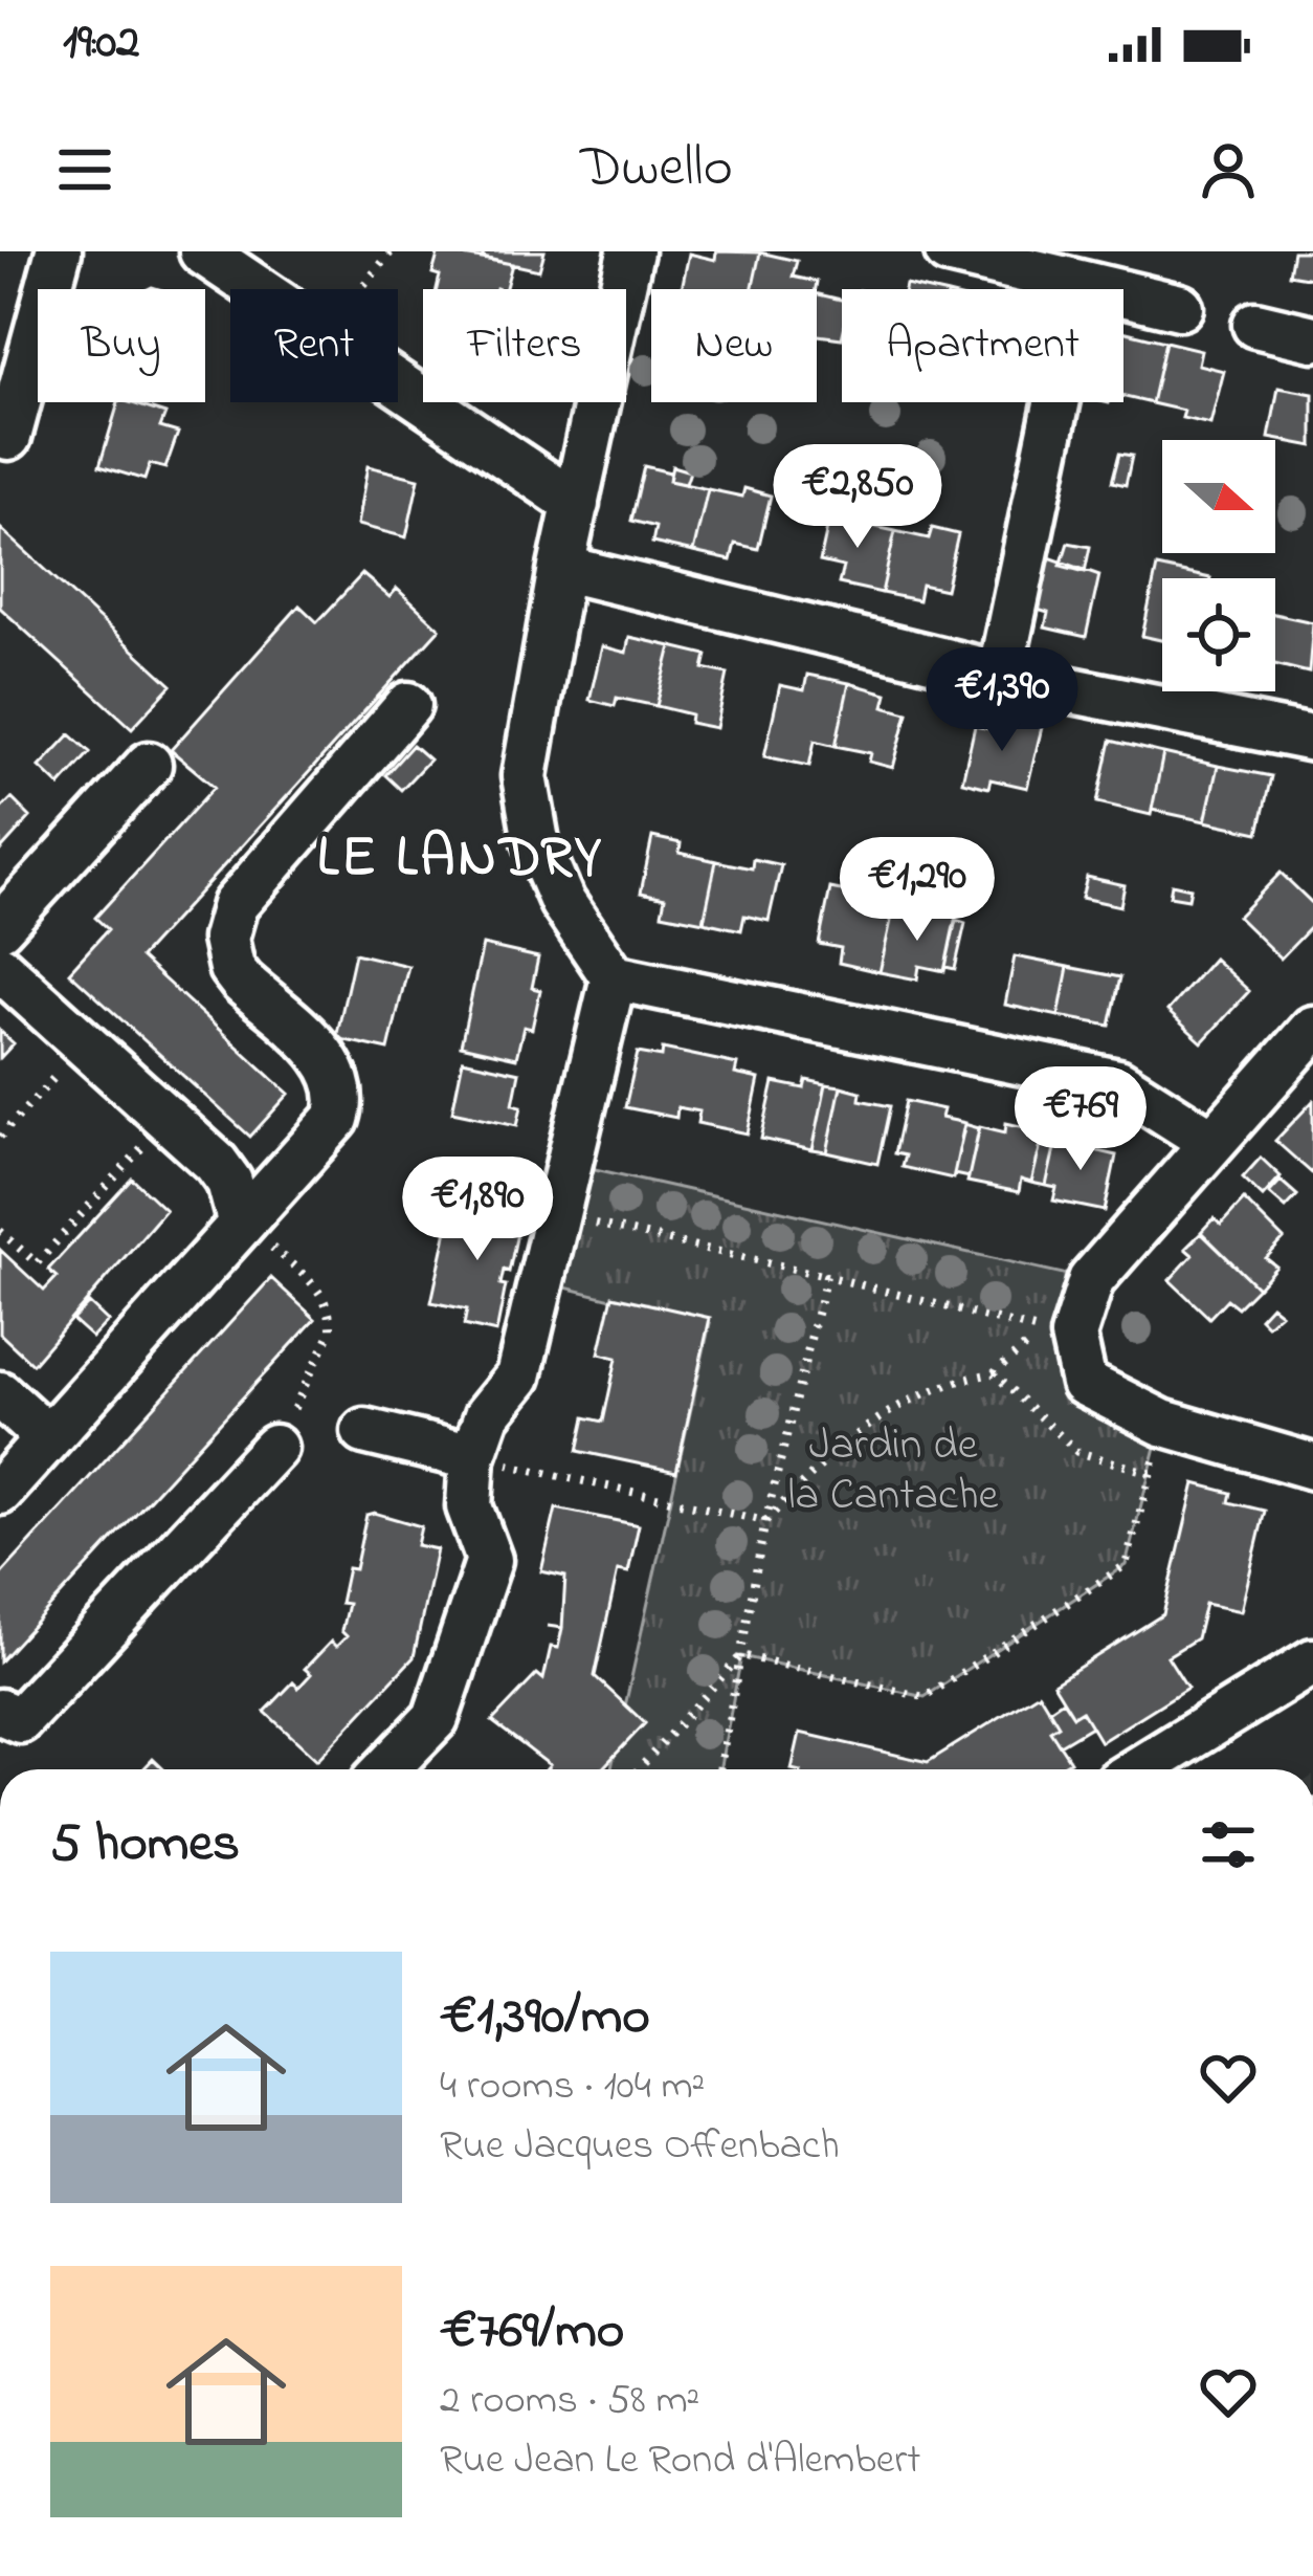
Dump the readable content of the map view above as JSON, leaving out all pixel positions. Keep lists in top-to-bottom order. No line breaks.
{"districts":["LE LANDRY"],"parks":["Jardin de la Cantache"],"north":"right","page":{"status":"19:02","header":"Dwello","chip":["Buy","Rent","Filters","New","Apartment"],"price":["€2,850","€1,390","€1,290","€769","€1,890"],"heading":"5 homes","list":[{"name":"€1,390/mo","note":"4 rooms · 104 m² · Rue Jacques Offenbach"},{"name":"€769/mo","note":"2 rooms · 58 m² · Rue Jean Le Rond d'Alembert"}]}}
